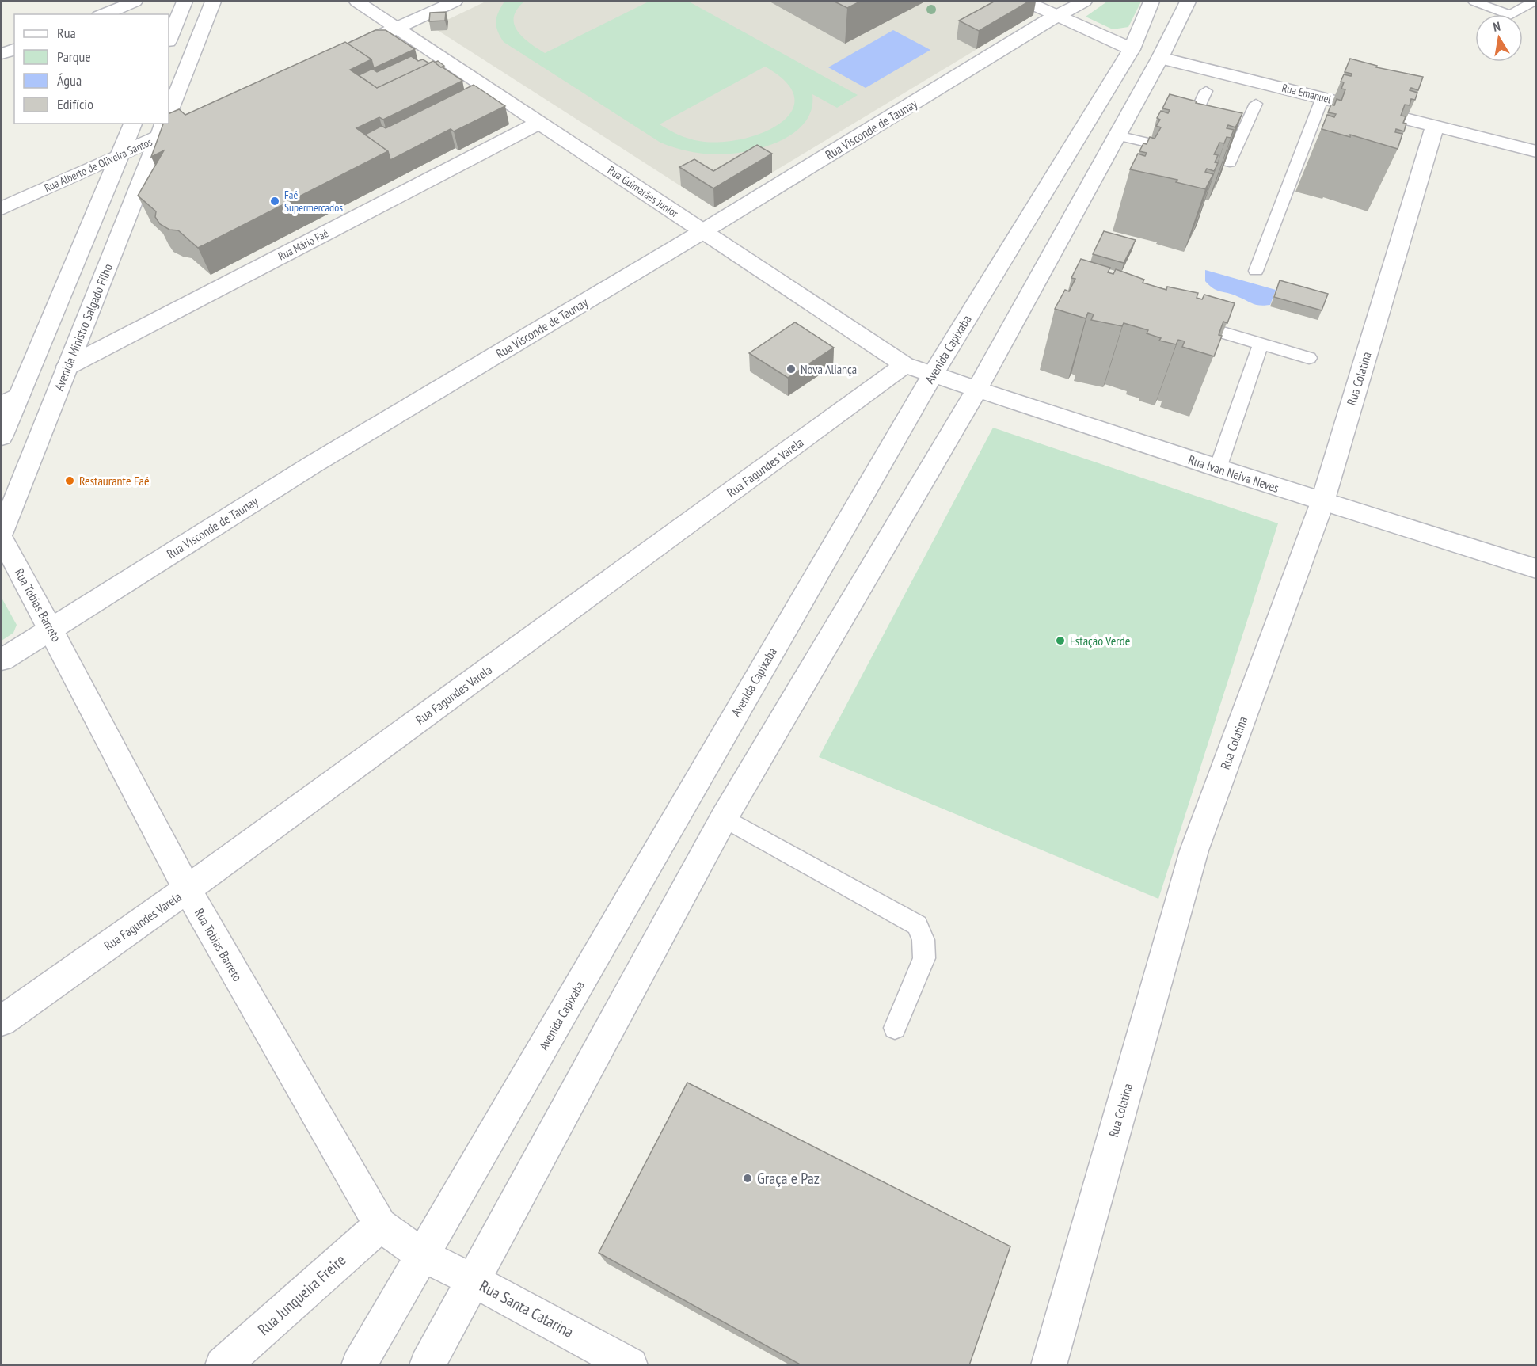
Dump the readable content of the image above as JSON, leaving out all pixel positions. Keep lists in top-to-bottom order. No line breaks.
{"streets":{"street":["Rua Emanuel","Rua Visconde de Taunay","Rua Alberto de Oliveira Santos","Rua Guimarães Junior","Rua Mário Faé","Avenida Ministro Salgado Filho","Avenida Capixaba","Rua Colatina","Rua Fagundes Varela","Rua Ivan Neiva Neves","Rua Tobias Barreto","Rua Junqueira Freire","Rua Santa Catarina"]},"crossings":[["Rua Emanuel","Rua Visconde de Taunay"],["Rua Emanuel","Avenida Capixaba"],["Rua Emanuel","Rua Colatina"],["Rua Visconde de Taunay","Rua Guimarães Junior"],["Rua Visconde de Taunay","Rua Tobias Barreto"],["Rua Alberto de Oliveira Santos","Avenida Ministro Salgado Filho"],["Rua Guimarães Junior","Rua Mário Faé"],["Rua Guimarães Junior","Avenida Capixaba"],["Rua Guimarães Junior","Rua Fagundes Varela"],["Rua Guimarães Junior","Rua Ivan Neiva Neves"],["Rua Mário Faé","Avenida Ministro Salgado Filho"],["Avenida Capixaba","Rua Ivan Neiva Neves"],["Avenida Capixaba","Rua Tobias Barreto"],["Avenida Capixaba","Rua Santa Catarina"],["Rua Colatina","Rua Ivan Neiva Neves"],["Rua Fagundes Varela","Rua Tobias Barreto"],["Rua Tobias Barreto","Rua Junqueira Freire"],["Rua Tobias Barreto","Rua Santa Catarina"]],"places":["Faé Supermercados","Nova Aliança","Restaurante Faé","Estação Verde","Graça e Paz"],"legend":["Rua","Parque","Água","Edifício"],"north":"top"}
